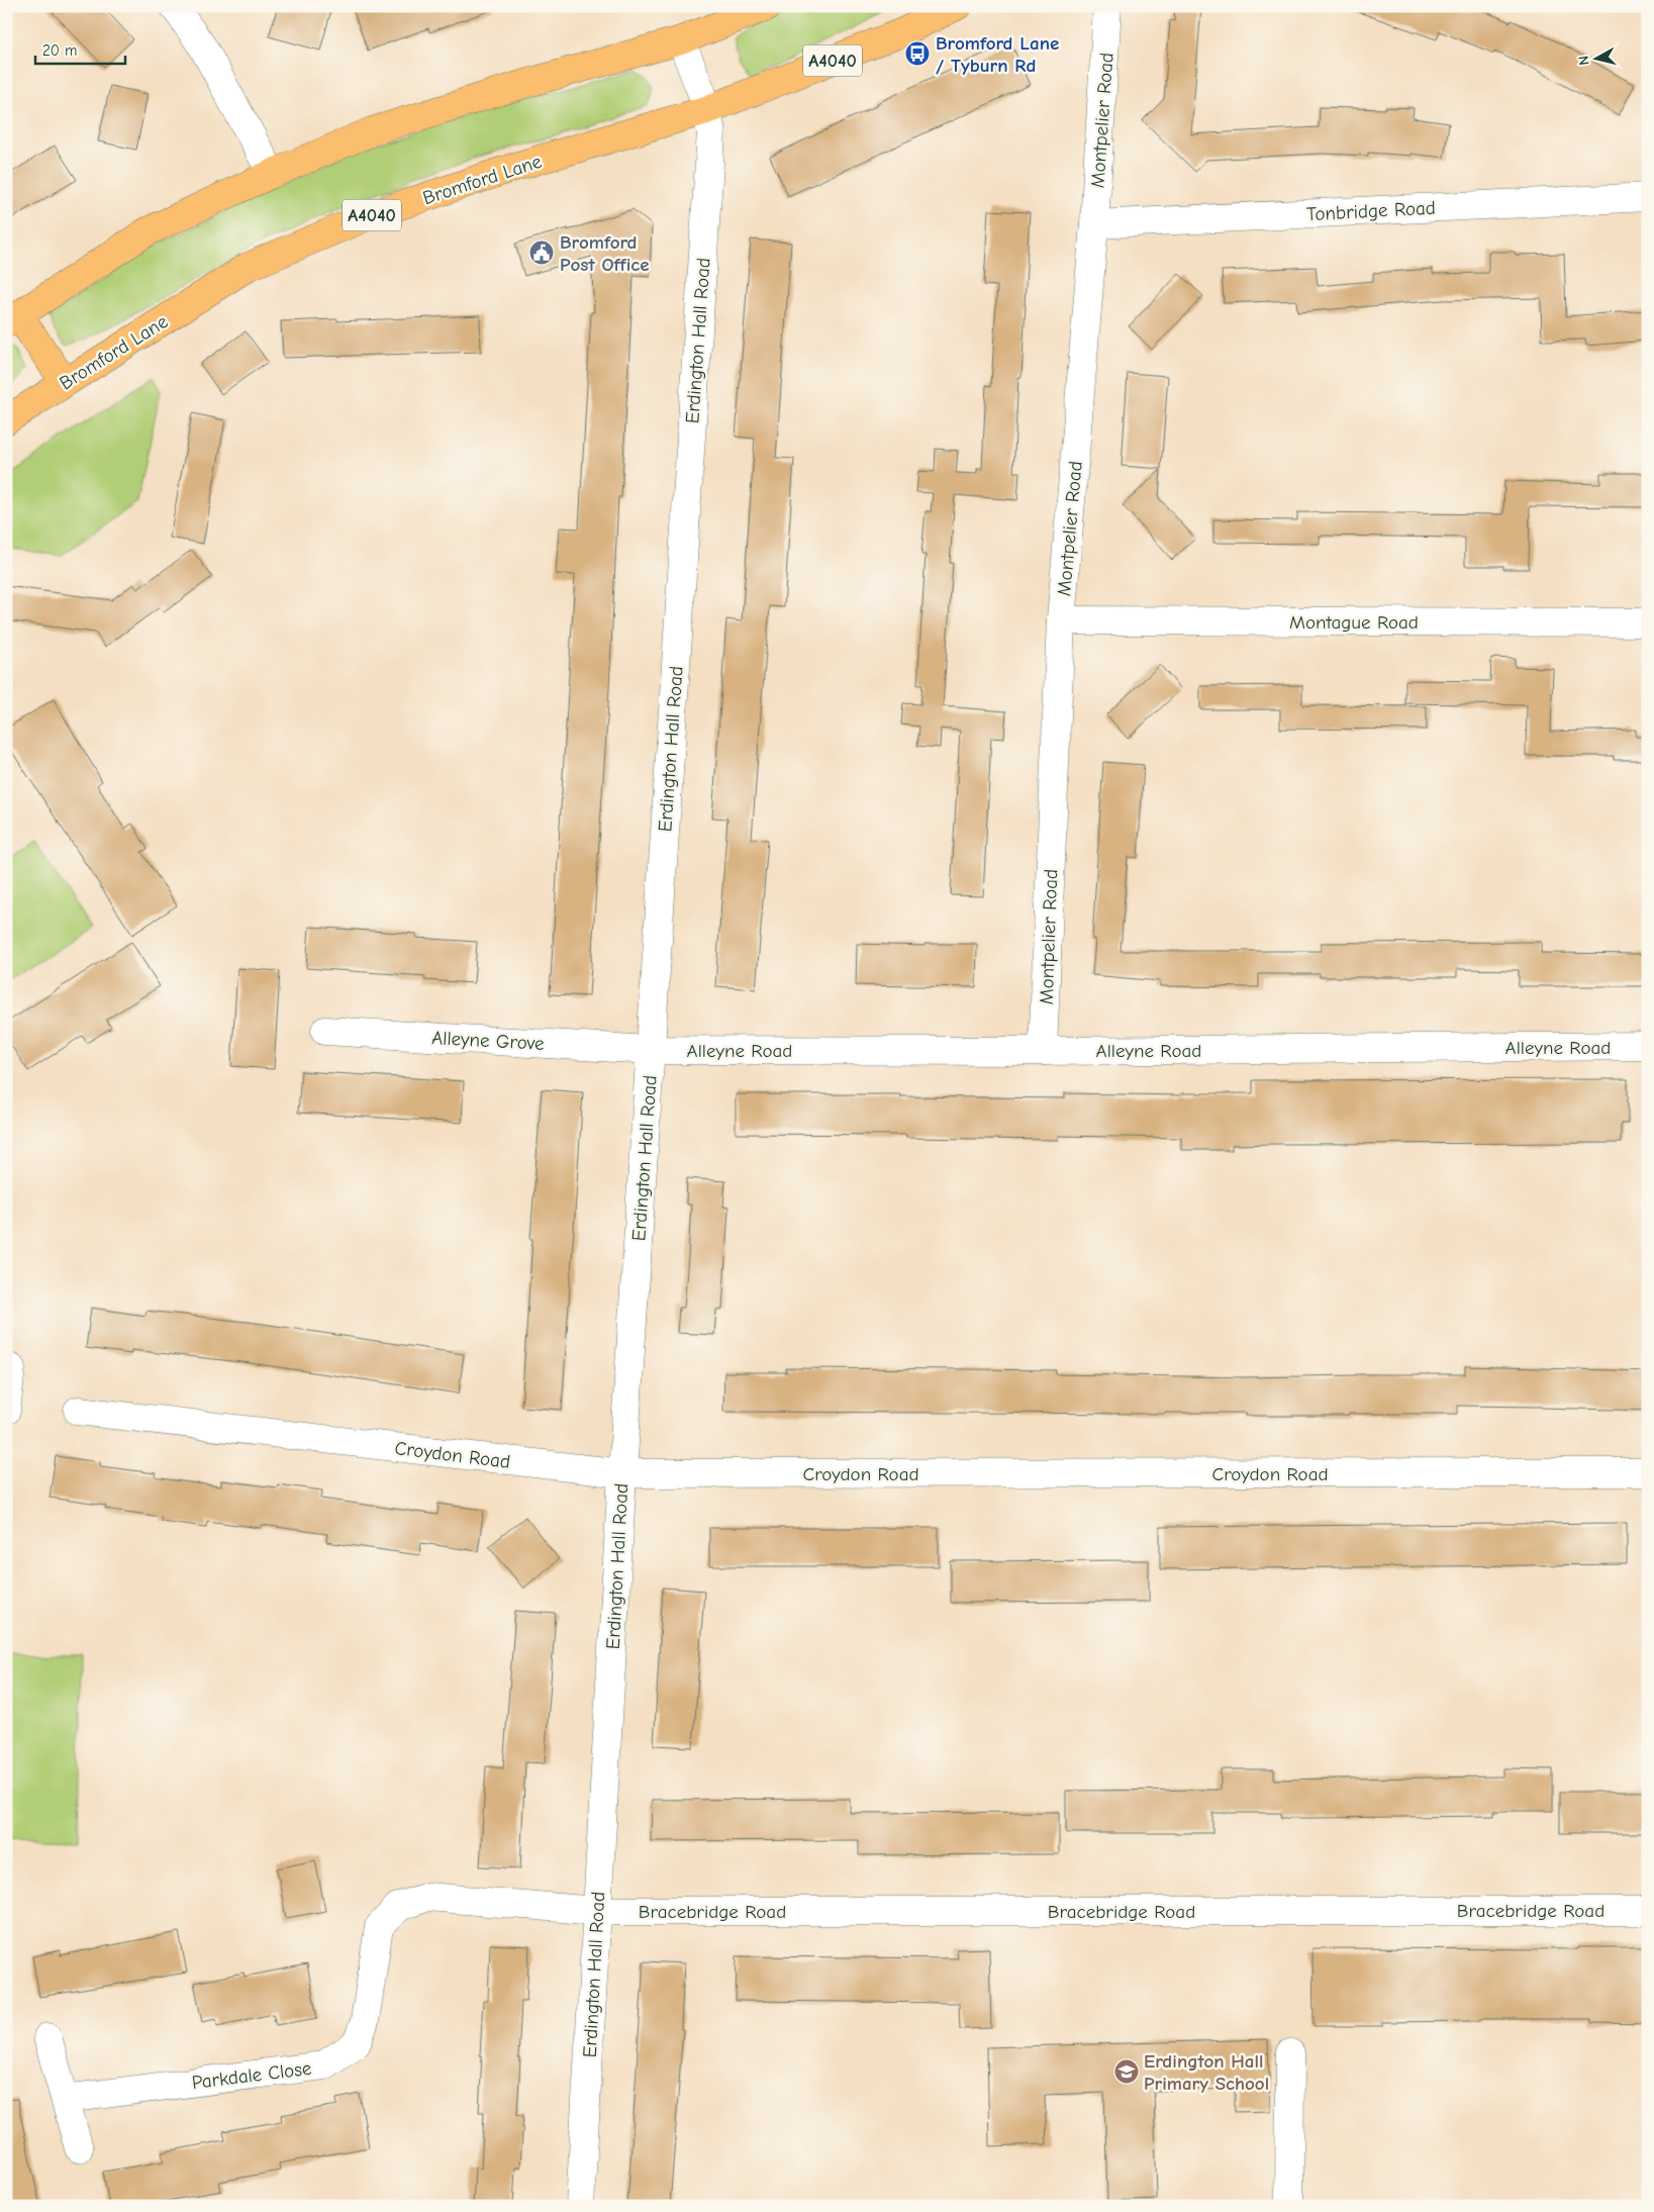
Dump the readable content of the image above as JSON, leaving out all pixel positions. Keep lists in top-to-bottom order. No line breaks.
{"streets":{"main road":["A4040","Bromford Lane"],"street":["Montpelier Road","Tonbridge Road","Erdington Hall Road","Montague Road","Alleyne Grove","Alleyne Road","Croydon Road","Bracebridge Road","Parkdale Close"]},"crossings":[["Montpelier Road","Tonbridge Road"],["Montpelier Road","Montague Road"],["Montpelier Road","Alleyne Road"],["Bromford Lane","Erdington Hall Road"],["Erdington Hall Road","Alleyne Grove"],["Erdington Hall Road","Alleyne Road"],["Erdington Hall Road","Croydon Road"],["Erdington Hall Road","Bracebridge Road"],["Erdington Hall Road","Parkdale Close"],["Alleyne Grove","Alleyne Road"],["Bracebridge Road","Parkdale Close"]],"places":{"bus stop":["Bromford Lane / Tyburn Rd"],"public building":["Bromford Post Office"],"school or university":["Erdington Hall Primary School"]},"scale_bar":"20 m","north":"left"}
